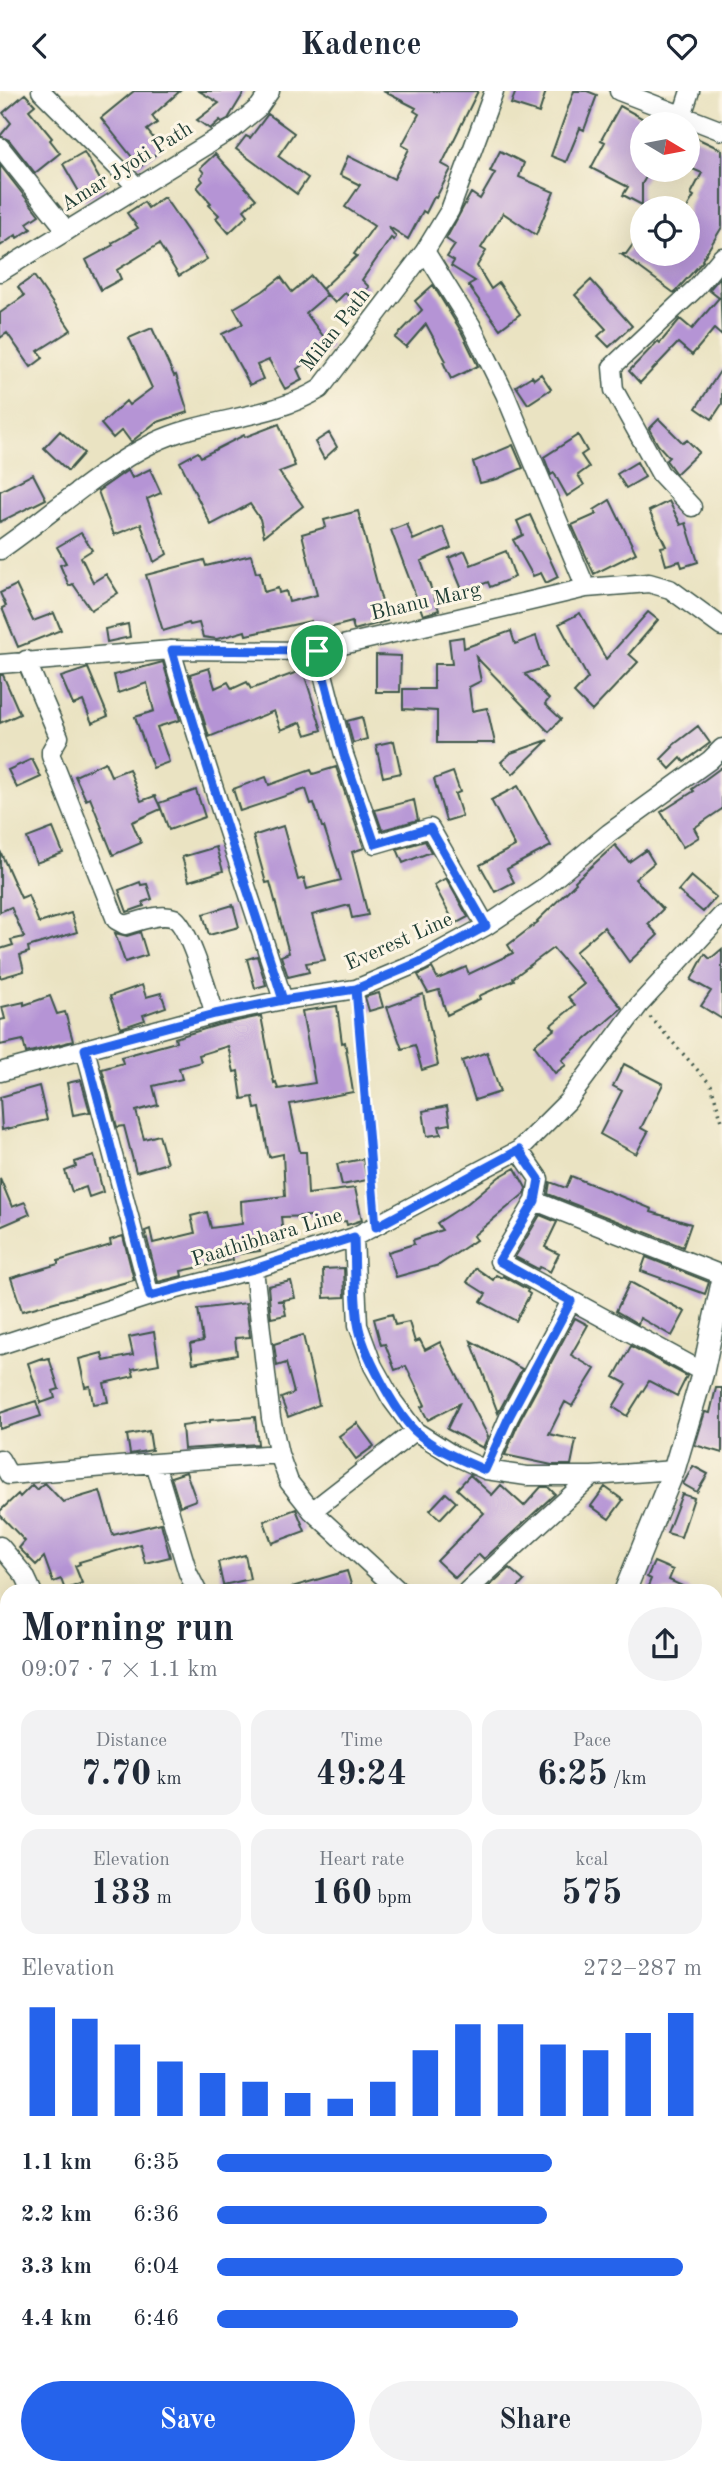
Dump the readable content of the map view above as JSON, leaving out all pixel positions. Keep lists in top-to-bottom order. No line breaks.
{"streets":{"street":["Amar Jyoti Path","Milan Path","Bhanu Marg","Everest Line","Paathibhara Line"]},"north":"right","page":{"header":"Kadence","heading":["Morning run","09:07 · 7 × 1.1 km"],"stats":[["Distance","7.70 km"],["Time","49:24"],["Pace","6:25 /km"],["Elevation","133 m"],["Heart rate","160 bpm"],["kcal","575"]],"chart":["Elevation","272–287 m"],"list":[{"name":"1.1 km","note":"6:35"},{"name":"2.2 km","note":"6:36"},{"name":"3.3 km","note":"6:04"},{"name":"4.4 km","note":"6:46"}],"buttons":["Save","Share"]}}
